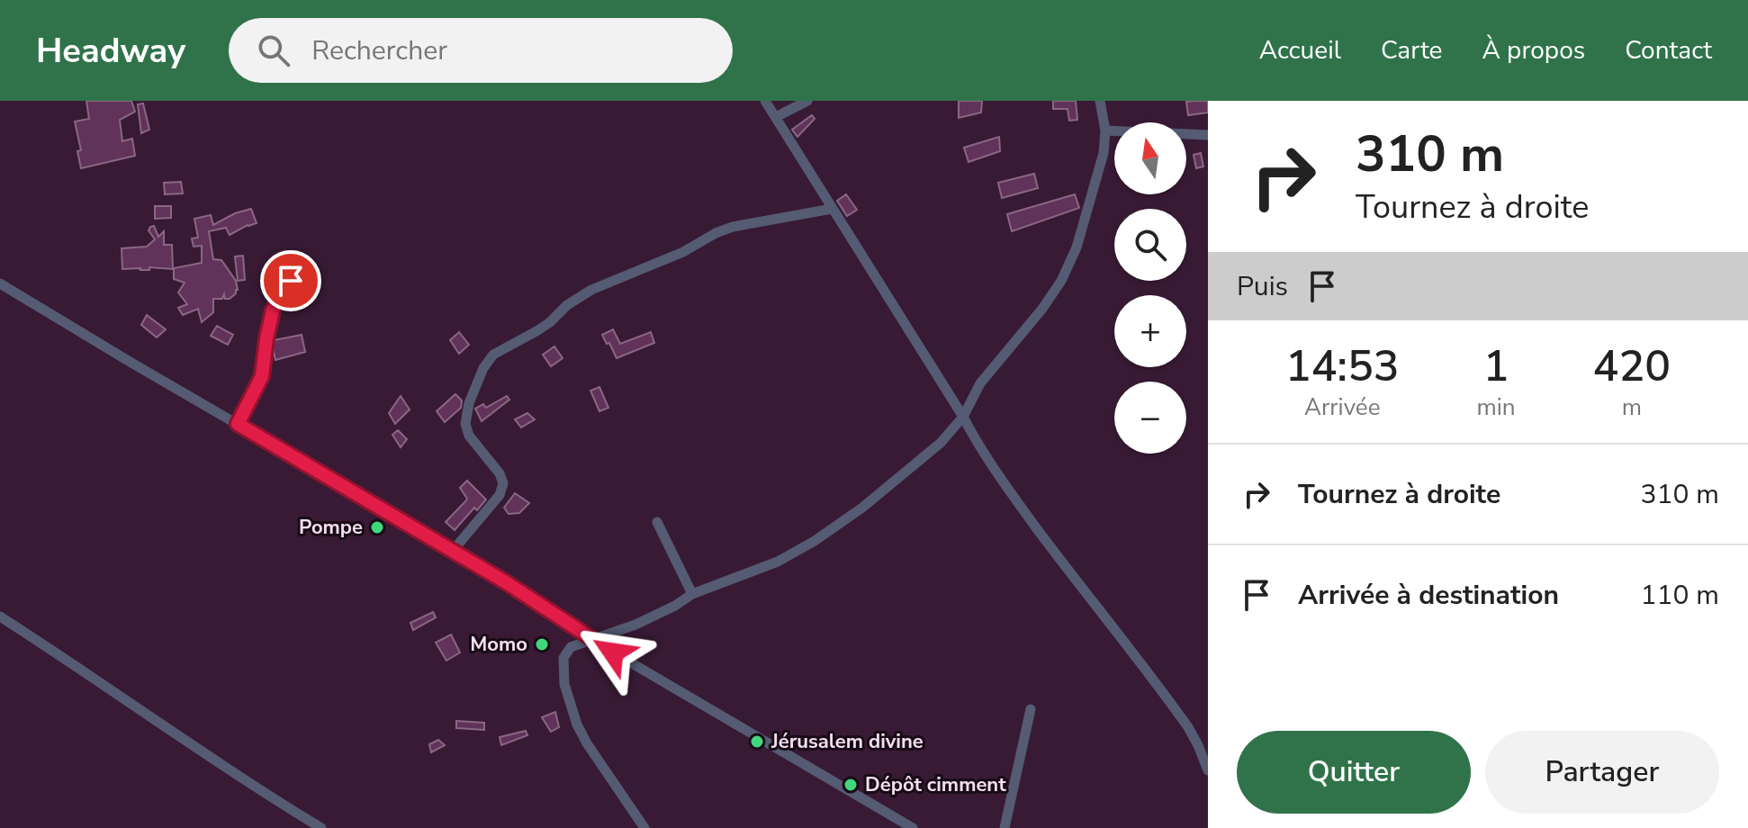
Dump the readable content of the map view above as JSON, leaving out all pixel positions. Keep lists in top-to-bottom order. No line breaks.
{"places":["Pompe","Momo","Jérusalem divine","Dépôt cimment"],"north":"top","page":{"header":"Headway","search":"Rechercher","nav":["Accueil","Carte","À propos","Contact"],"turn":["310 m","Tournez à droite"],"map_buttons":["+","−"],"then":"Puis","eta":["14:53","Arrivée","1","min","420","m"],"list":[{"name":"Tournez à droite","value":"310 m"},{"name":"Arrivée à destination","value":"110 m"}],"buttons":["Quitter","Partager"]}}
